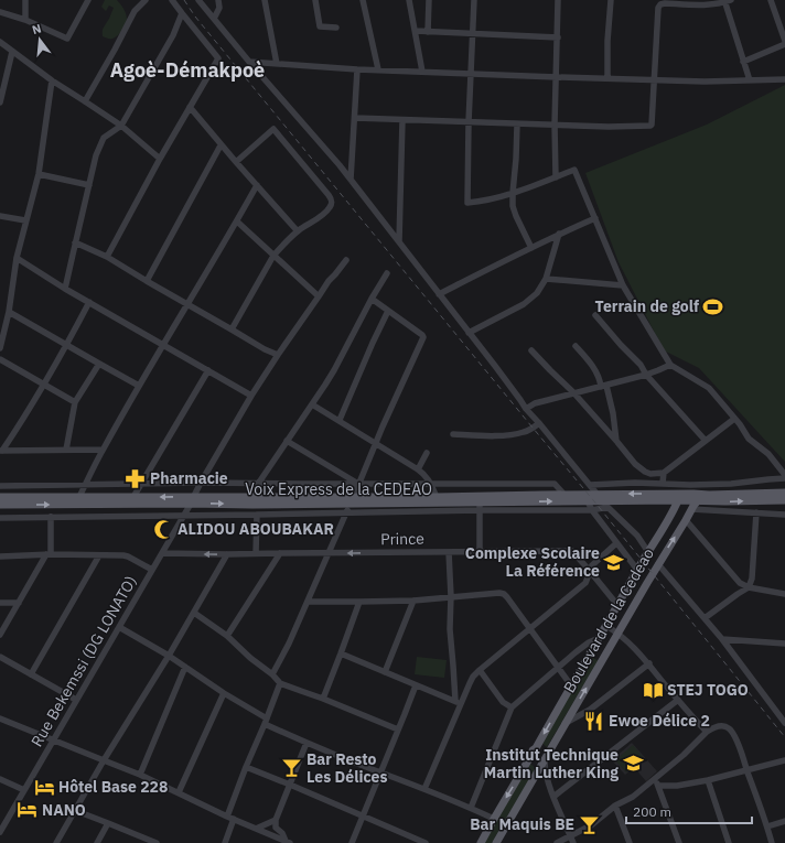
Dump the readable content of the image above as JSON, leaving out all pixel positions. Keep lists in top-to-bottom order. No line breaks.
{"streets":{"main road":["Voix Express de la CEDEAO","Boulevard de la Cedeao"],"street":["Prince","Rue Bekemssi (DG LONATO)"]},"crossings":[["Voix Express de la CEDEAO","Boulevard de la Cedeao"],["Voix Express de la CEDEAO","Rue Bekemssi (DG LONATO)"],["Prince","Boulevard de la Cedeao"],["Prince","Rue Bekemssi (DG LONATO)"]],"districts":["Agoè-Démakpoè"],"places":{"sports":["Terrain de golf"],"pharmacy":["Pharmacie"],"mosque":["ALIDOU ABOUBAKAR"],"school or university":["Complexe Scolaire La Référence","Institut Technique Martin Luther King"],"library":["STEJ TOGO"],"restaurant":["Ewoe Délice 2"],"bar":["Bar Resto Les Délices","Bar Maquis BE"],"hotel":["Hôtel Base 228","NANO"]},"scale_bar":"200 m","north":"top"}
